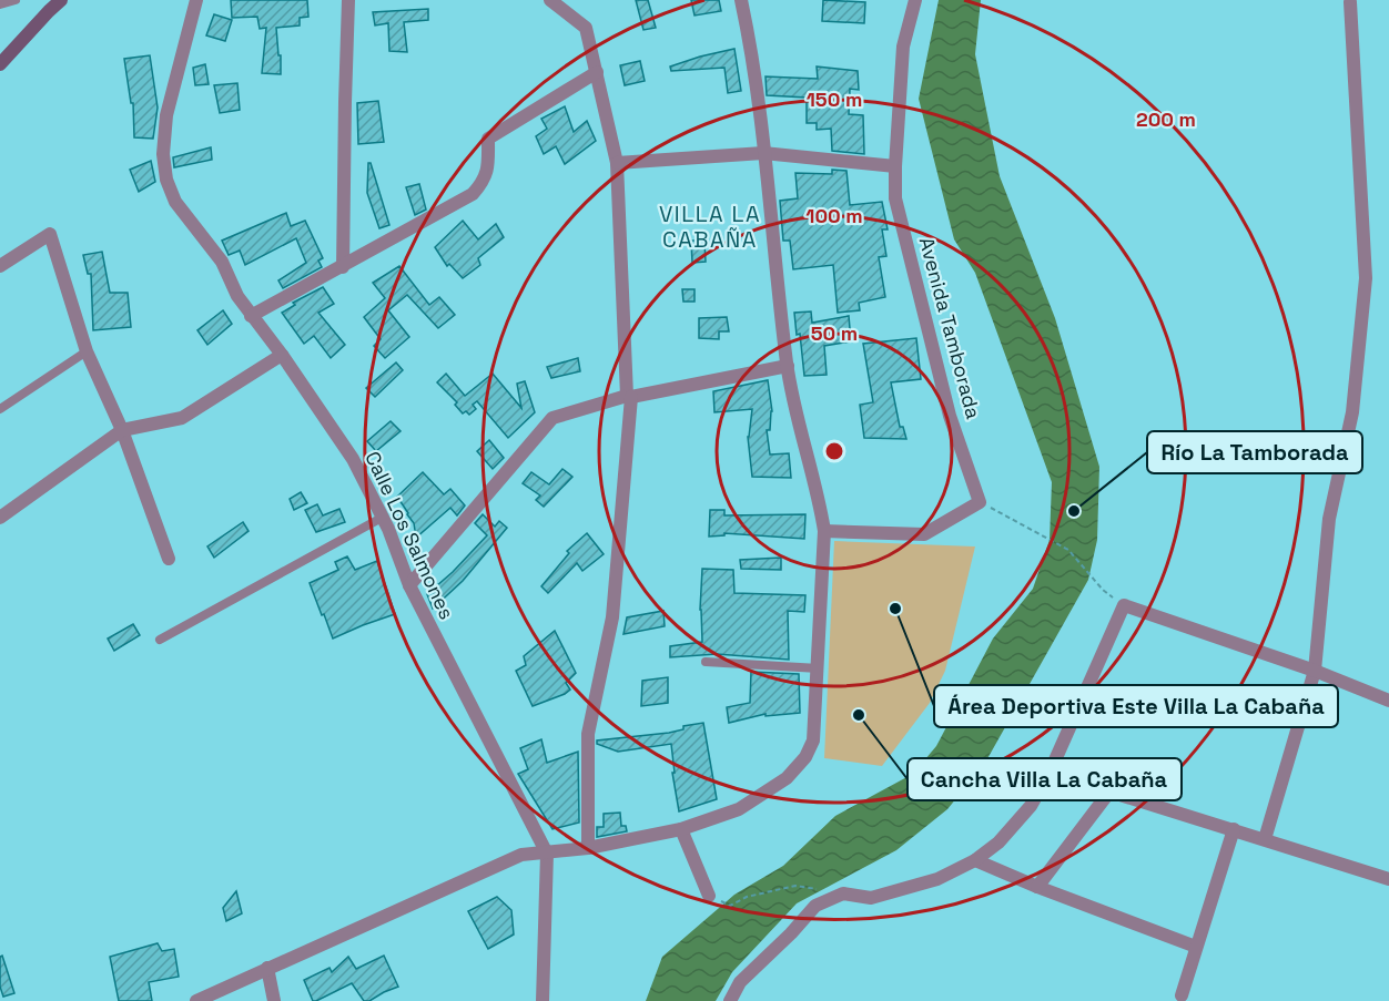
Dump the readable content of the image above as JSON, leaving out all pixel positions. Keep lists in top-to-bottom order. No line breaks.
{"streets":{"street":["Avenida Tamborada","Calle Los Salmones"]},"districts":["VILLA LA CABAÑA"],"places":["Río La Tamborada","Área Deportiva Este Villa La Cabaña","Cancha Villa La Cabaña"],"rings":["150 m","200 m","100 m","50 m"]}
